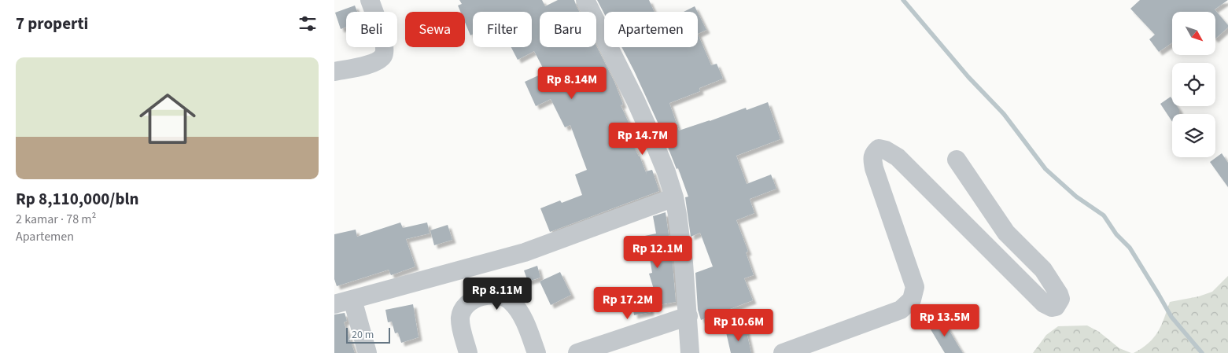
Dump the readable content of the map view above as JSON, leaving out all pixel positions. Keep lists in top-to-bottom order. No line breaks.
{"scale_bar":"20 m","north":"bottom right","page":{"heading":"7 properti","chip":["Beli","Sewa","Filter","Baru","Apartemen"],"list":[{"name":"Rp 8,110,000/bln","note":"2 kamar · 78 m² · Apartemen"}],"price":["Rp 8.14M","Rp 14.7M","Rp 12.1M","Rp 8.11M","Rp 17.2M","Rp 13.5M","Rp 10.6M"],"scale":"20 m"}}
